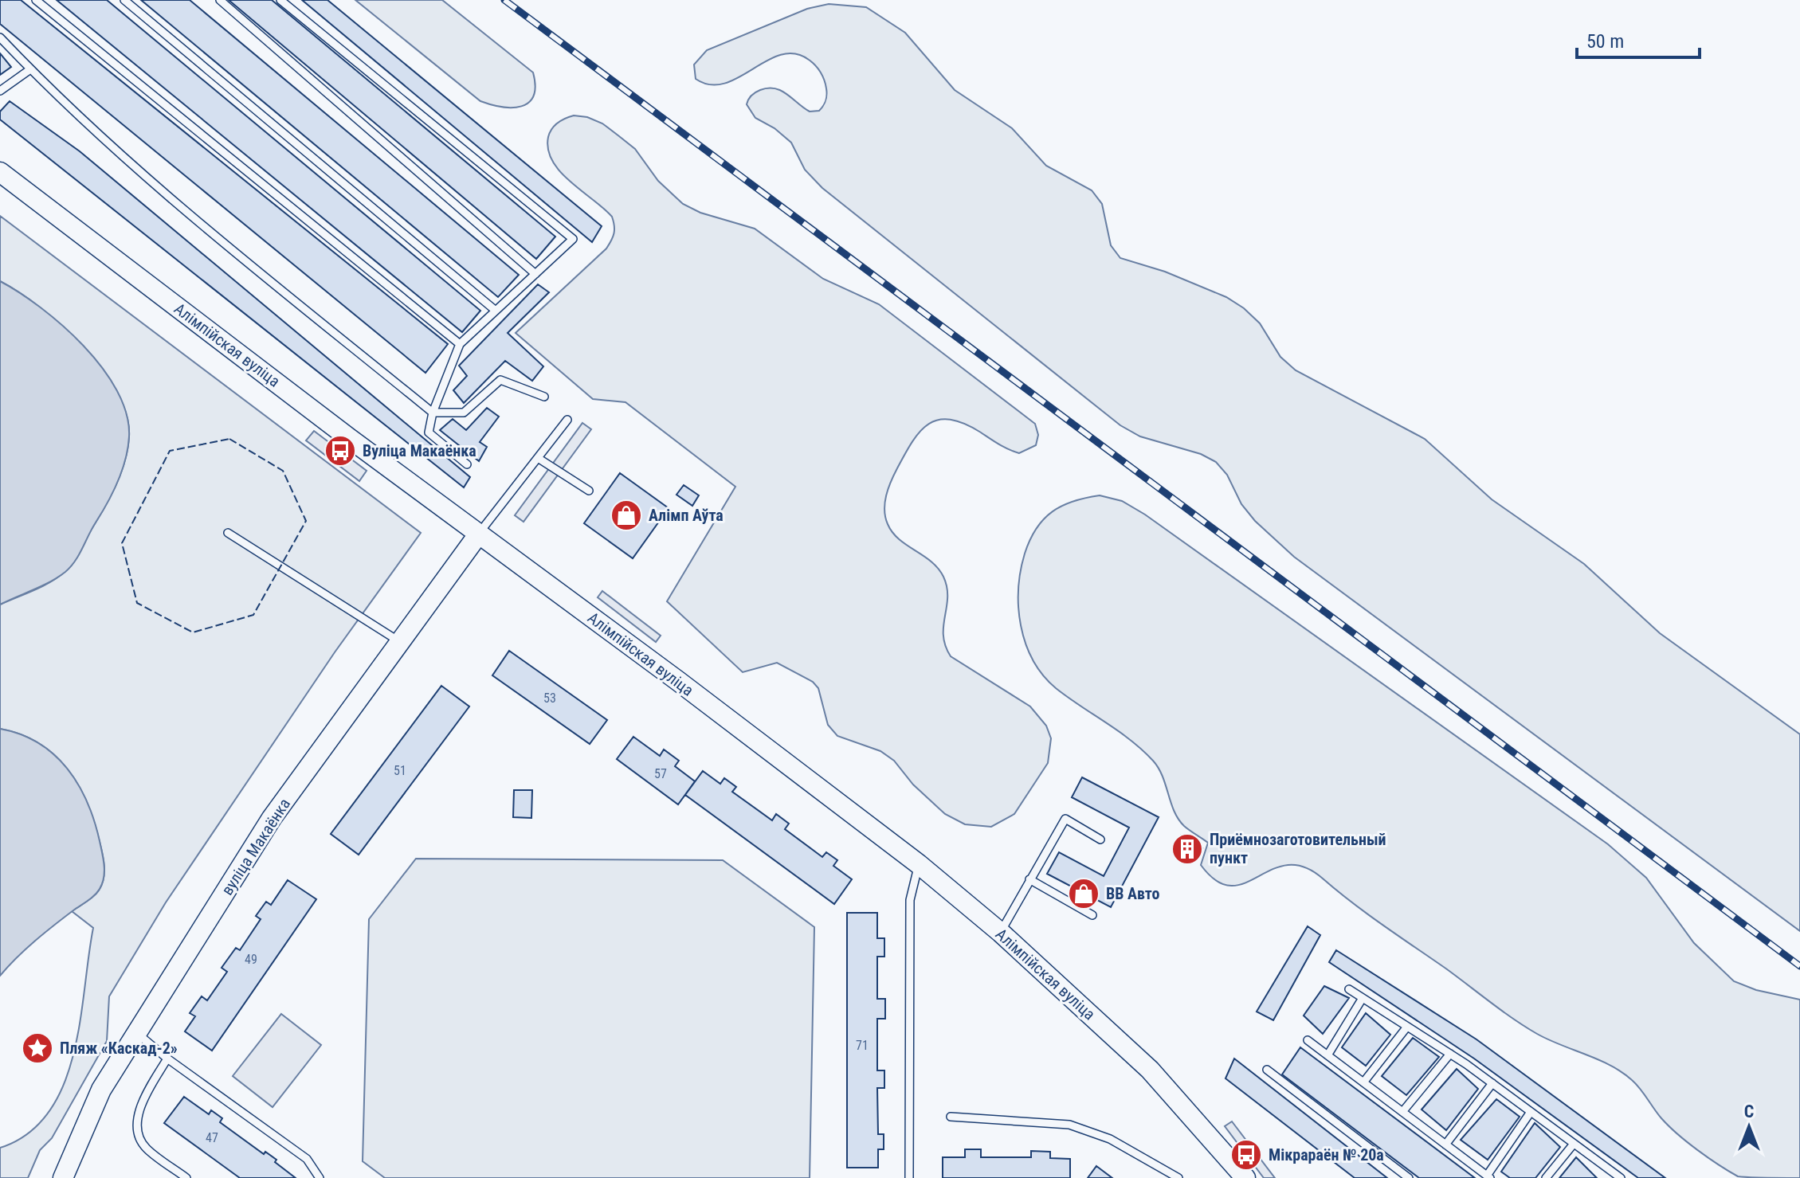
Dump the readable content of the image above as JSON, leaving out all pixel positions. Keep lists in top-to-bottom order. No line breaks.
{"streets":{"street":["Алімпійская вуліца","вуліца Макаёнка"]},"crossings":[["Алімпійская вуліца","вуліца Макаёнка"]],"places":{"bus stop":["Вуліца Макаёнка","Мікрараён № 20а"],"shop":["Алімп Аўта","ВВ Авто"],"building":["Приёмнозаготовительный пункт"],"place":["Пляж «Каскад-2»"]},"house_numbers":["53","51","57","49","71","47"],"scale_bar":"50 m","north":"top"}
